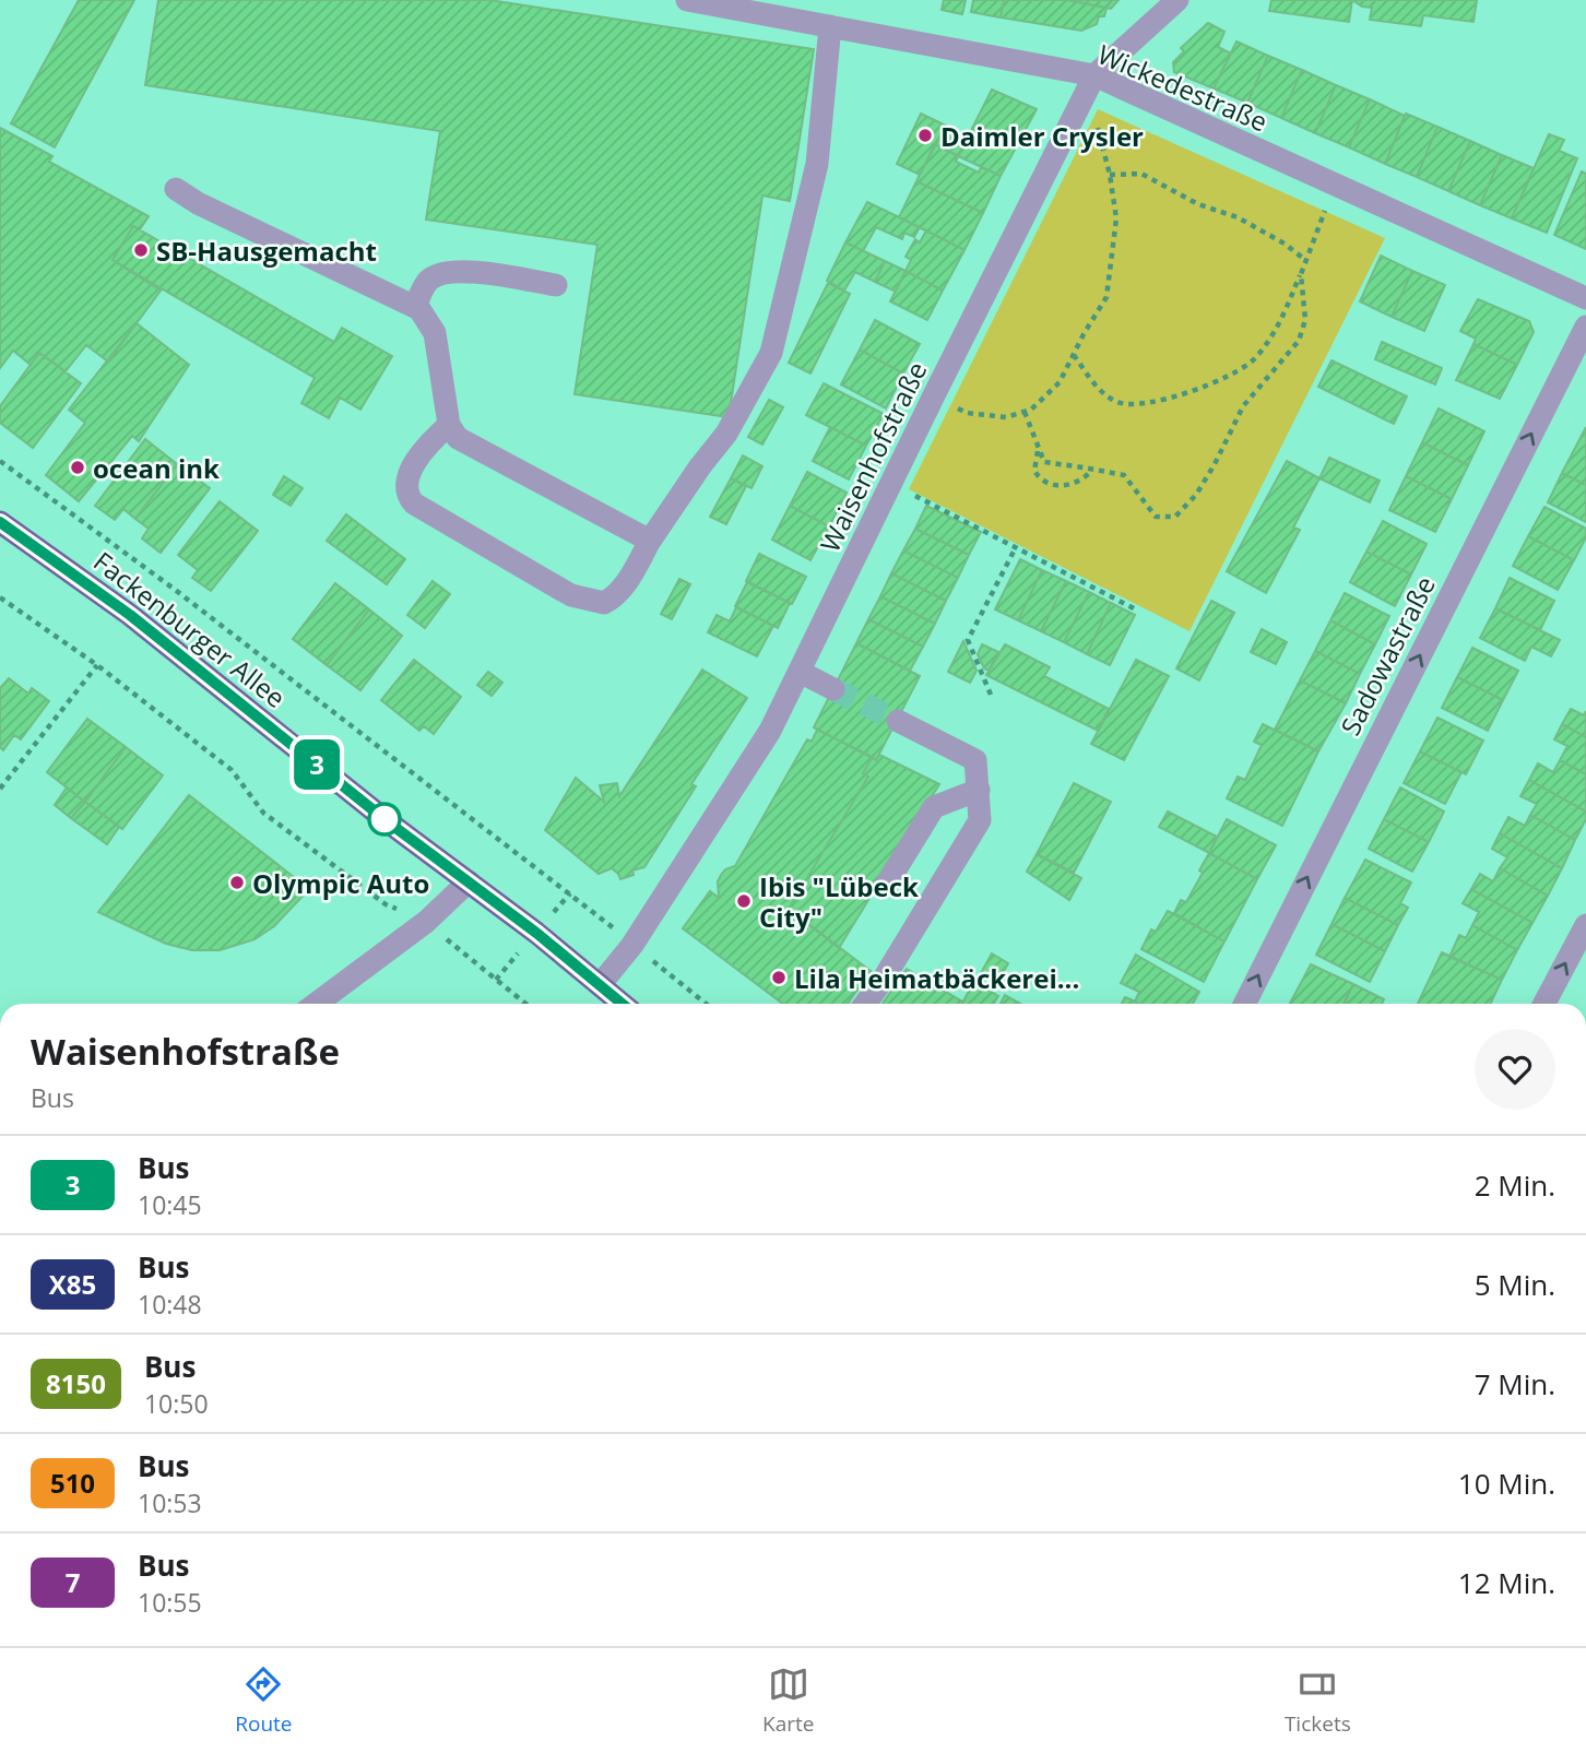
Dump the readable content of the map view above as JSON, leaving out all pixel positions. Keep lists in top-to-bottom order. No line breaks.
{"streets":{"main road":["Fackenburger Allee"],"street":["Wickedestraße","Waisenhofstraße","Sadowastraße"]},"crossings":[["Wickedestraße","Waisenhofstraße"],["Waisenhofstraße","Fackenburger Allee"]],"one_way":["Sadowastraße"],"places":["Daimler Crysler","SB-Hausgemacht","ocean ink","Olympic Auto","Ibis \"Lübeck City\"","Lila Heimatbäckerei..."],"lines":["bus line 3"],"page":{"on_map":"3","heading":["Waisenhofstraße","Bus"],"list":[{"mark":"3","name":"Bus","note":"10:45","value":"2 Min."},{"mark":"X85","name":"Bus","note":"10:48","value":"5 Min."},{"mark":"8150","name":"Bus","note":"10:50","value":"7 Min."},{"mark":"510","name":"Bus","note":"10:53","value":"10 Min."},{"mark":"7","name":"Bus","note":"10:55","value":"12 Min."}],"tabs":["Route","Karte","Tickets"]}}
